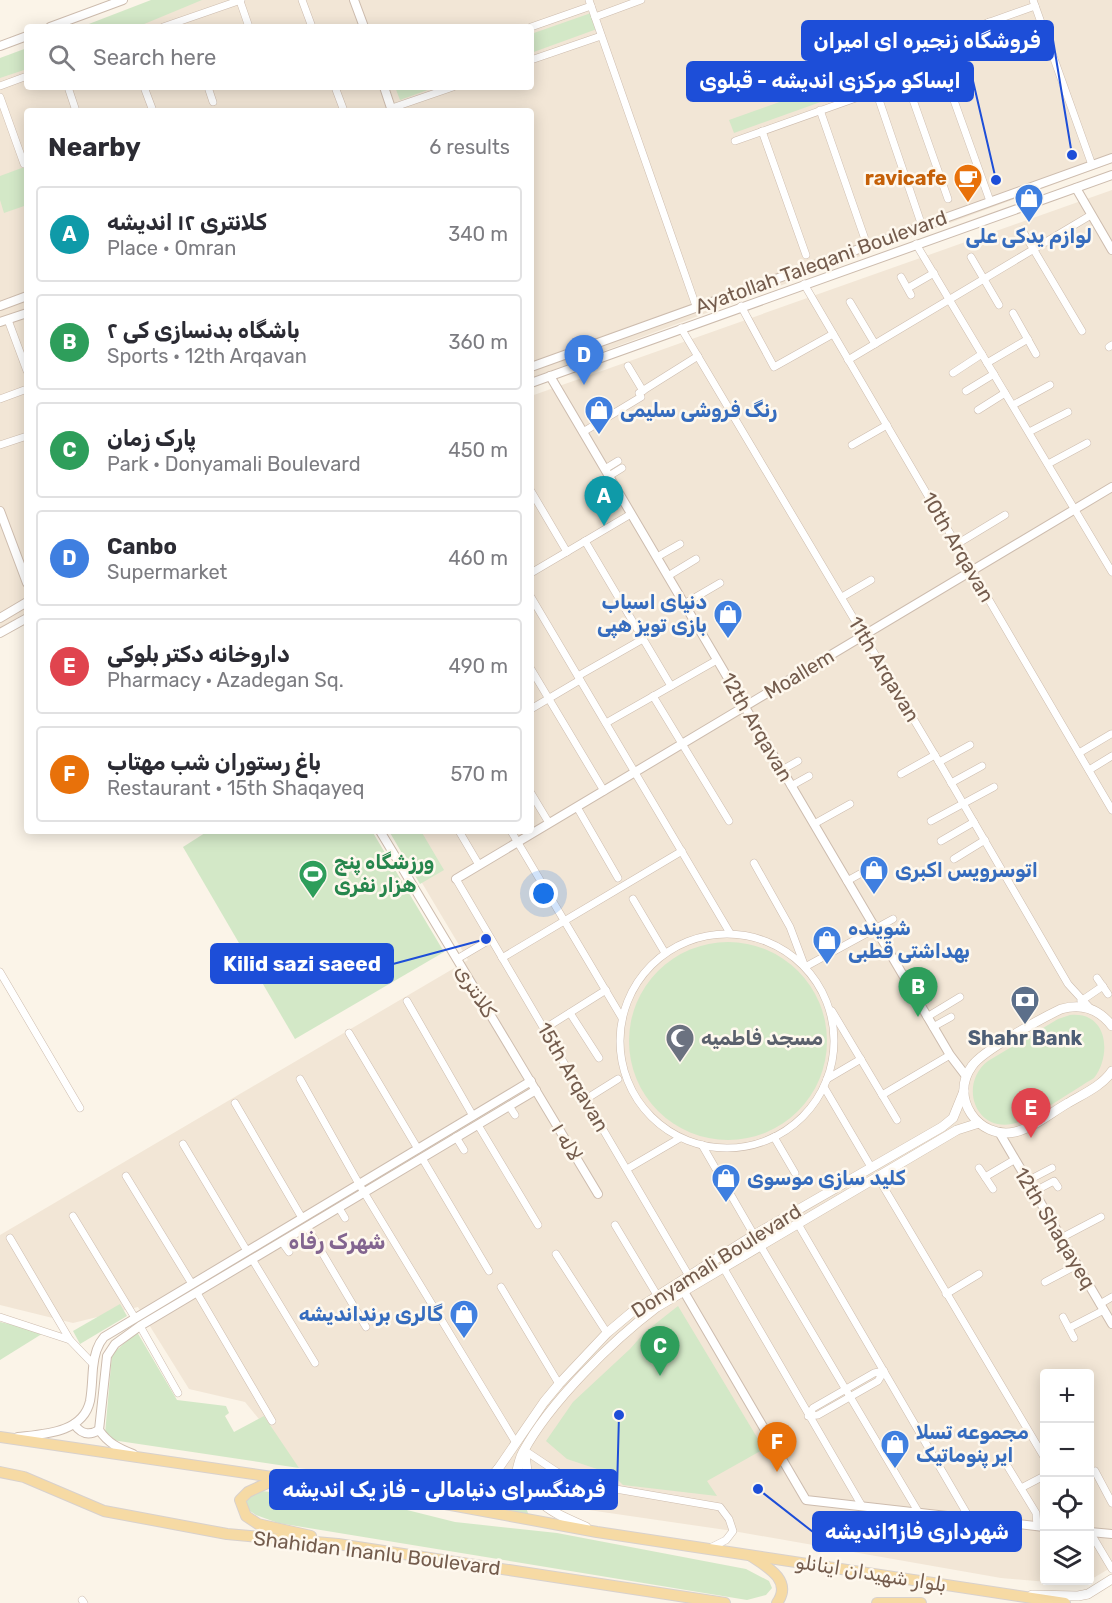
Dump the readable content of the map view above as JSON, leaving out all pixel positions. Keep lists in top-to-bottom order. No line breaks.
{"streets":{"main road":["Donyamali Boulevard","Shahidan Inanlu Boulevard","بلوار شهیدان اینانلو"],"street":["Ayatollah Taleqani Boulevard","10th Arqavan","11th Arqavan","Moallem","12th Arqavan","کلانتری","15th Arqavan","لاله ۱","12th Shaqayeq"]},"crossings":[["10th Arqavan","Moallem"],["11th Arqavan","Moallem"],["Moallem","12th Arqavan"],["Moallem","15th Arqavan"],["کلانتری","لاله ۱"],["15th Arqavan","Donyamali Boulevard"]],"districts":["شهرک رفاه"],"places":{"other":["فروشگاه زنجیره ای امیران","ایساکو مرکزی اندیشه - قبلوی","Kilid sazi saeed","فرهنگسرای دنیامالی - فاز یک اندیشه","شهرداری فاز1اندیشه"],"cafe":["ravicafe"],"shop":["لوازم یدکی علی","رنگ فروشی سلیمی","دنیای اسباب بازی تویز هپی","اتوسرویس اکبری","شوینده بهداشتی قطبی","کلید سازی موسوی","گالری برنداندیشه","مجموعه تسلا ایر پنوماتیک"],"sports":["ورزشگاه پنج هزار نفری"],"bank":["Shahr Bank"],"mosque":["مسجد فاطمیه"]},"page":{"search":"Search here","heading":["Nearby","6 results"],"list":[{"mark":"A","name":"کلانتری ۱۲ اندیشه","note":"Place · Omran","value":"340 m"},{"mark":"B","name":"باشگاه بدنسازی کی ۲","note":"Sports · 12th Arqavan","value":"360 m"},{"mark":"C","name":"پارک زمان","note":"Park · Donyamali Boulevard","value":"450 m"},{"mark":"D","name":"Canbo","note":"Supermarket","value":"460 m"},{"mark":"E","name":"داروخانه دکتر بلوکی","note":"Pharmacy · Azadegan Sq.","value":"490 m"},{"mark":"F","name":"باغ رستوران شب مهتاب","note":"Restaurant · 15th Shaqayeq","value":"570 m"}],"pins":["D","A","B","E","C","F"],"map_buttons":["+","−"]}}
